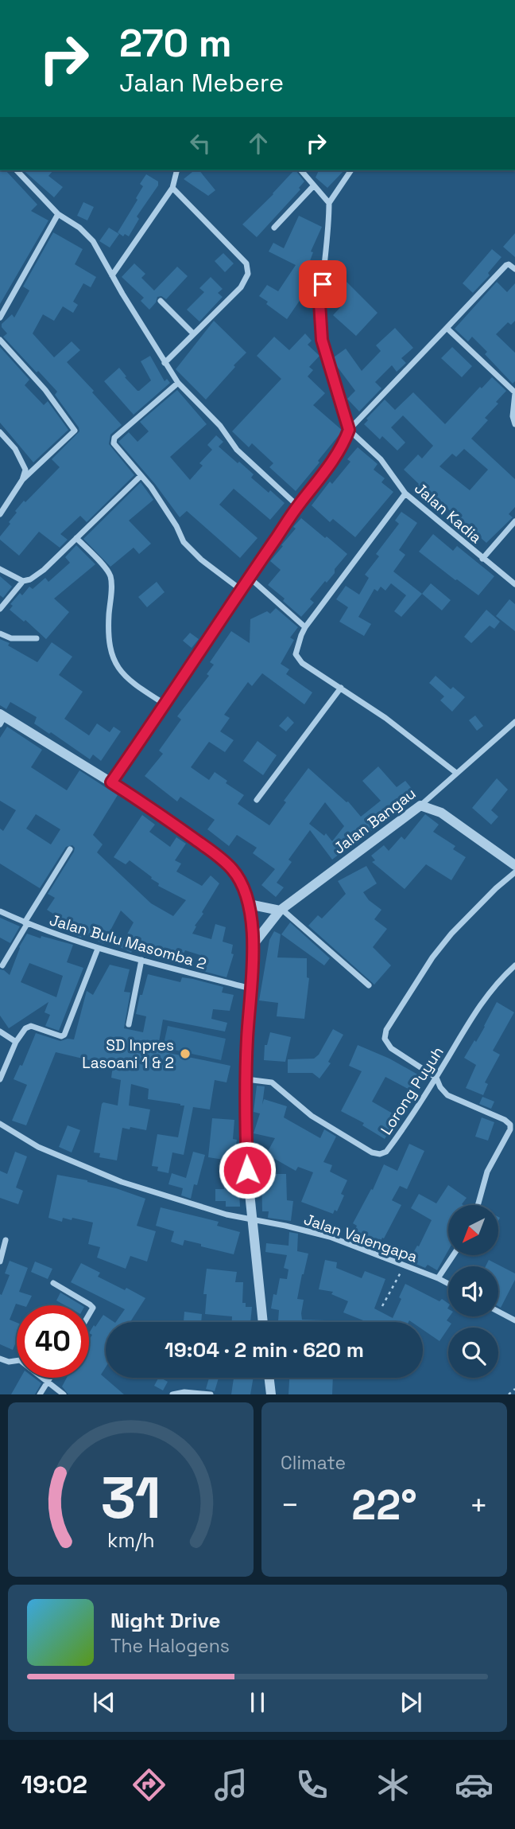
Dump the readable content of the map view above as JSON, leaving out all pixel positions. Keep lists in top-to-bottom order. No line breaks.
{"streets":{"street":["Jalan Kadia","Jalan Bangau","Jalan Bulu Masomba 2","Lorong Puyuh","Jalan Valengapa"]},"places":["SD Inpres Lasoani 1 & 2"],"north":"bottom left","page":{"turn":["270 m","Jalan Mebere"],"limit":"40","trip":"19:04 · 2 min · 620 m","tile":"Climate","heat":["−","22°","+"],"song":["Night Drive","The Halogens"],"tabs":"19:02","gauge":["31","km/h"]}}
